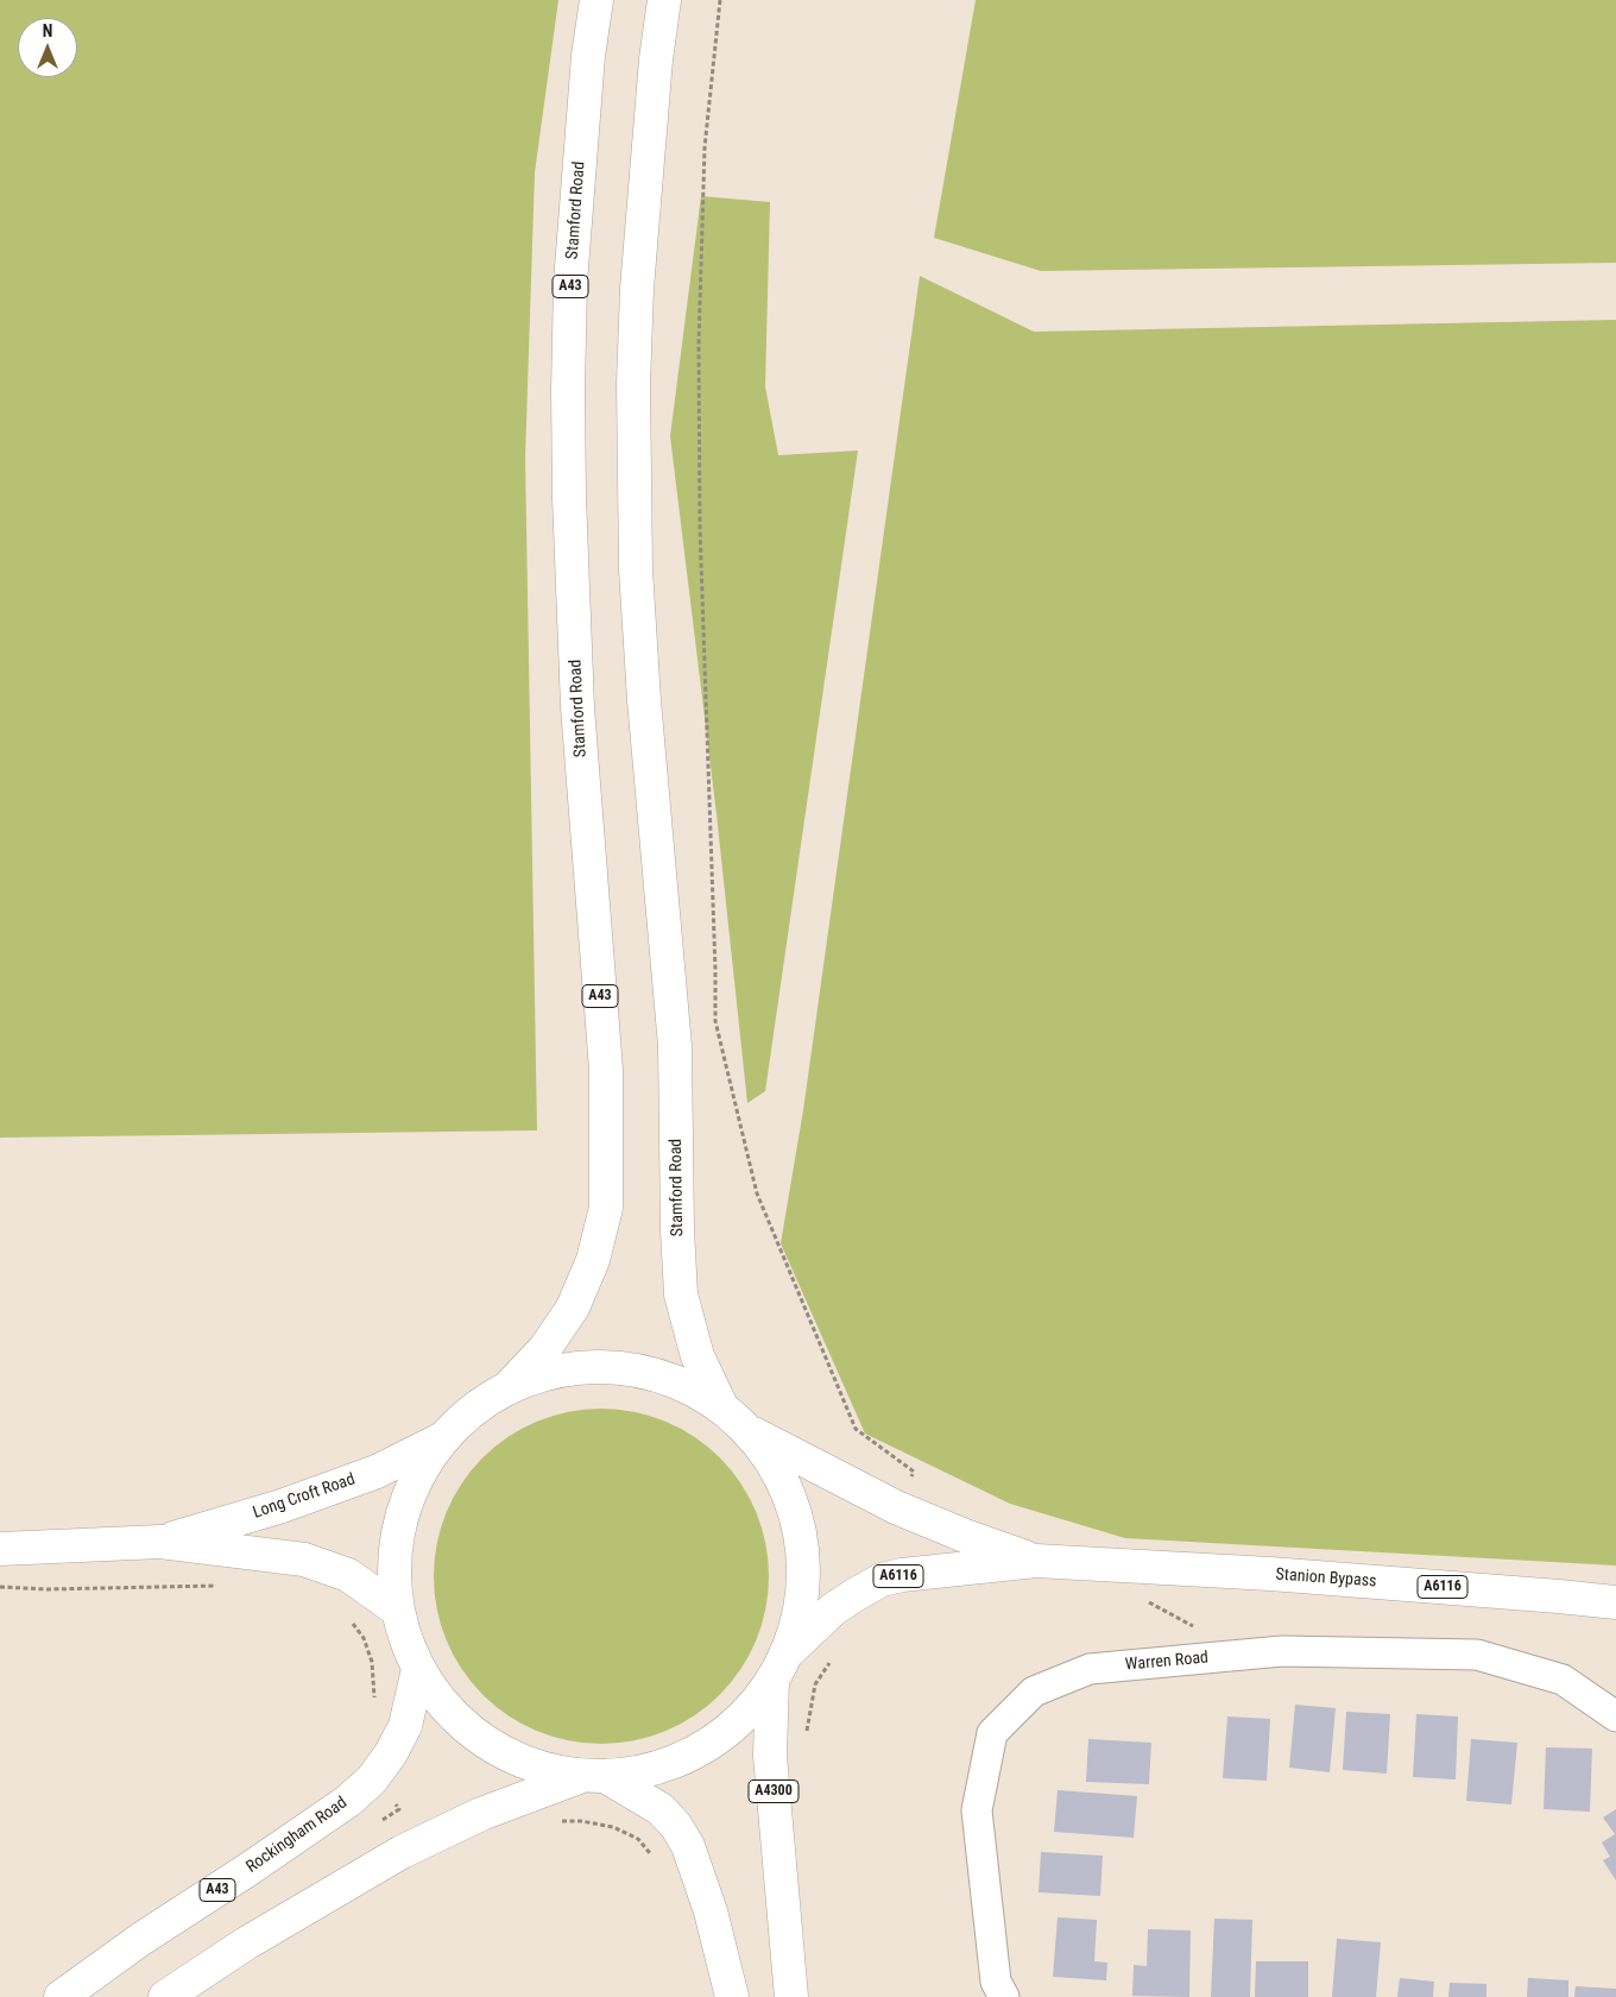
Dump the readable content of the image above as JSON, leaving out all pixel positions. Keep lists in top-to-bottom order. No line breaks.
{"streets":{"main road":["Stamford Road","A43","Long Croft Road","A6116","Stanion Bypass","A4300","Rockingham Road"],"street":["Warren Road"]},"crossings":[["Stamford Road","A6116"],["A6116","Stanion Bypass"],["A6116","A4300"]],"north":"top"}
